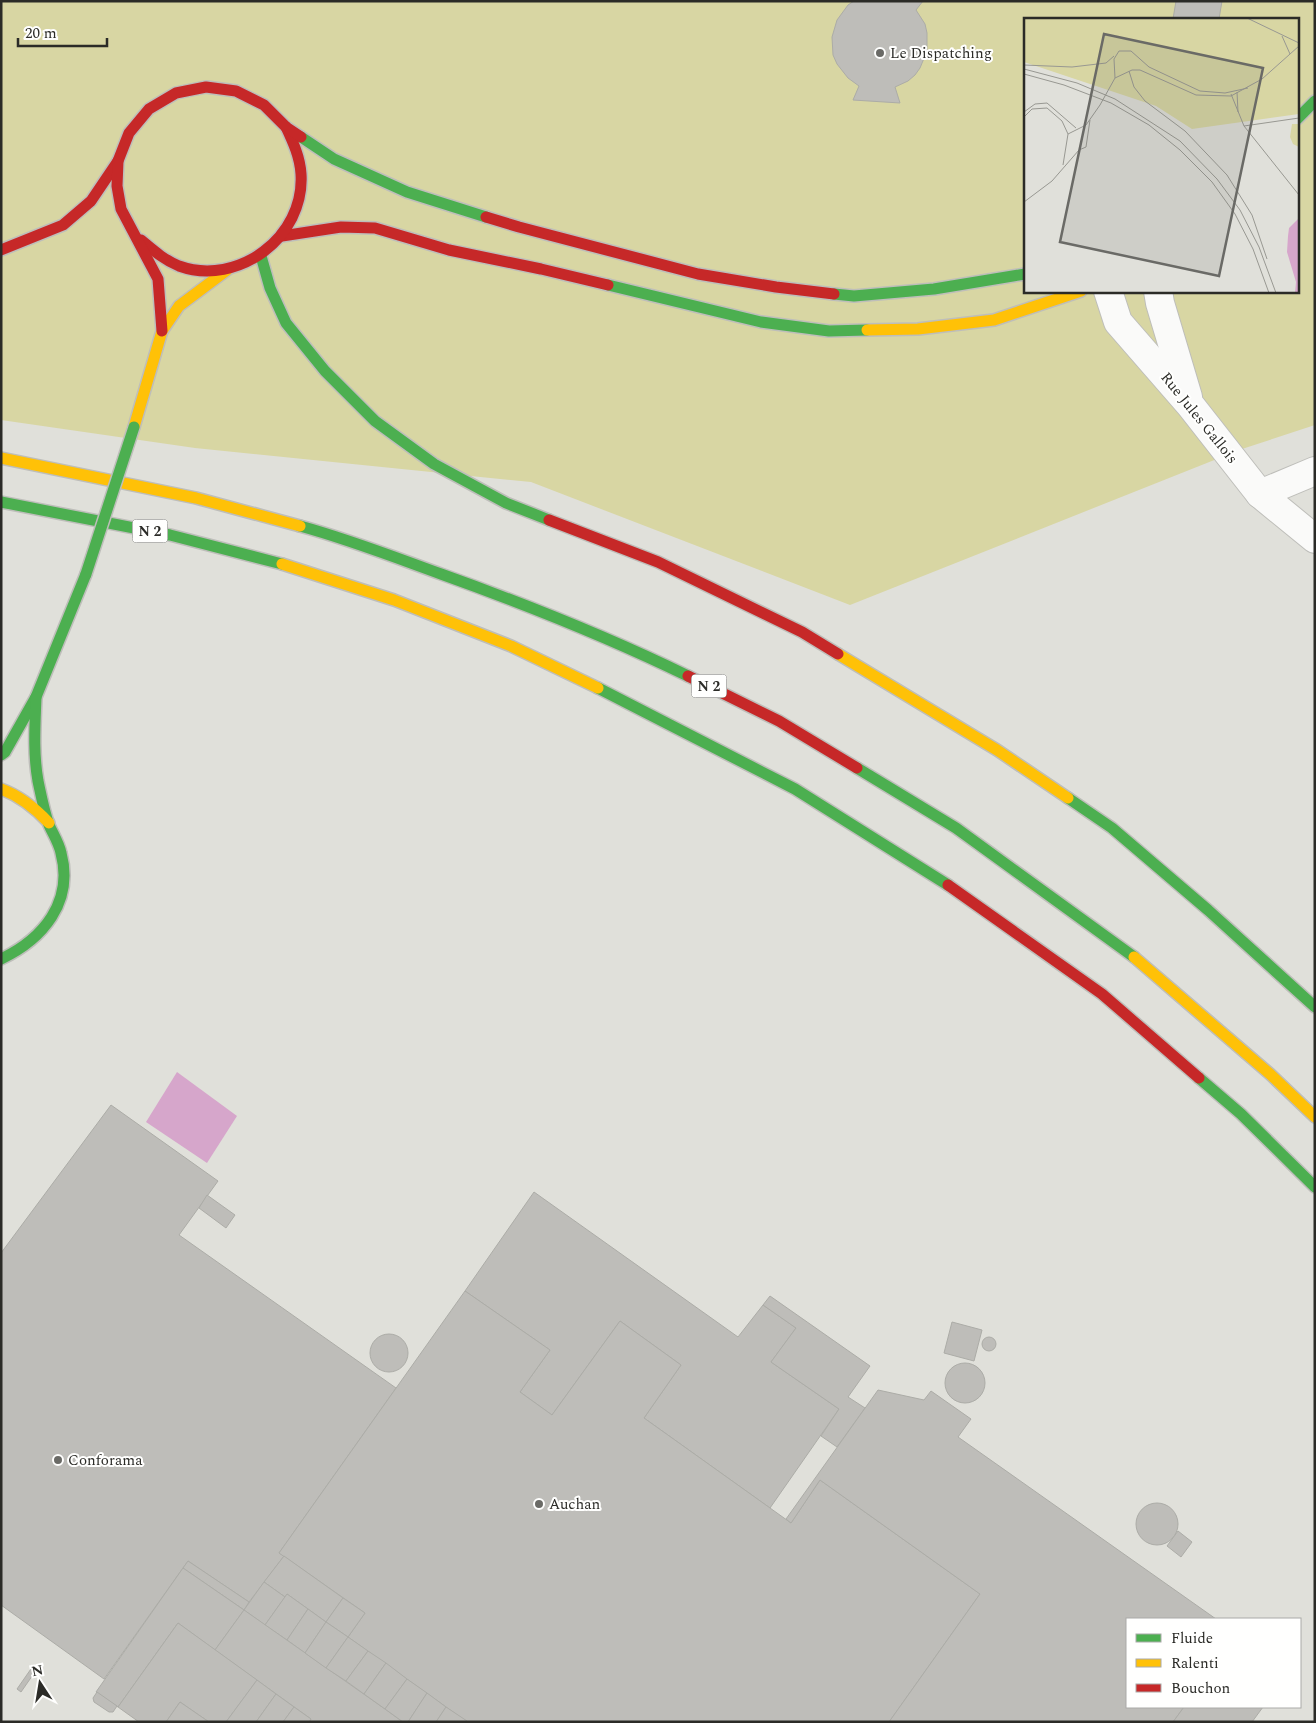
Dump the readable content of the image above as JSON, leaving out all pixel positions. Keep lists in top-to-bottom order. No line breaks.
{"streets":{"main road":["N 2"],"street":["Rue Jules Gallois"]},"places":["Le Dispatching","Conforama","Auchan"],"legend":["Fluide","Ralenti","Bouchon"],"scale_bar":"20 m","north":"top"}
